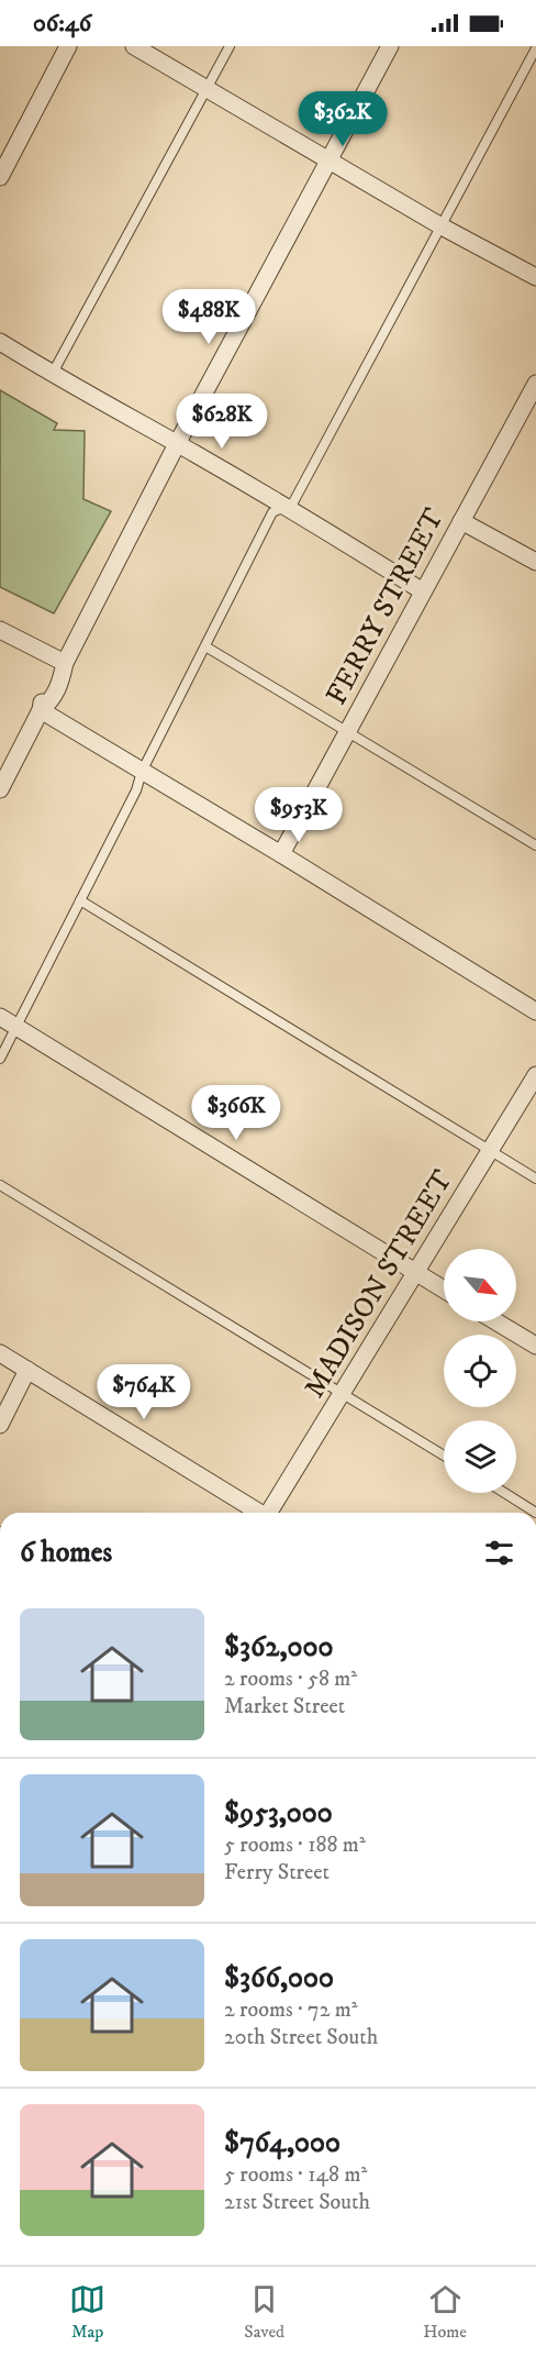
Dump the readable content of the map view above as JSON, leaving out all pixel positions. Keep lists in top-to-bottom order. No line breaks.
{"streets":{"street":["FERRY STREET","MADISON STREET"]},"north":"bottom right","page":{"status":"06:46","price":["$362K","$488K","$628K","$953K","$366K","$764K"],"heading":"6 homes","list":[{"name":"$362,000","note":"2 rooms · 58 m² · Market Street"},{"name":"$953,000","note":"5 rooms · 188 m² · Ferry Street"},{"name":"$366,000","note":"2 rooms · 72 m² · 20th Street South"},{"name":"$764,000","note":"5 rooms · 148 m² · 21st Street South"}],"tabs":["Map","Saved","Home"]}}
